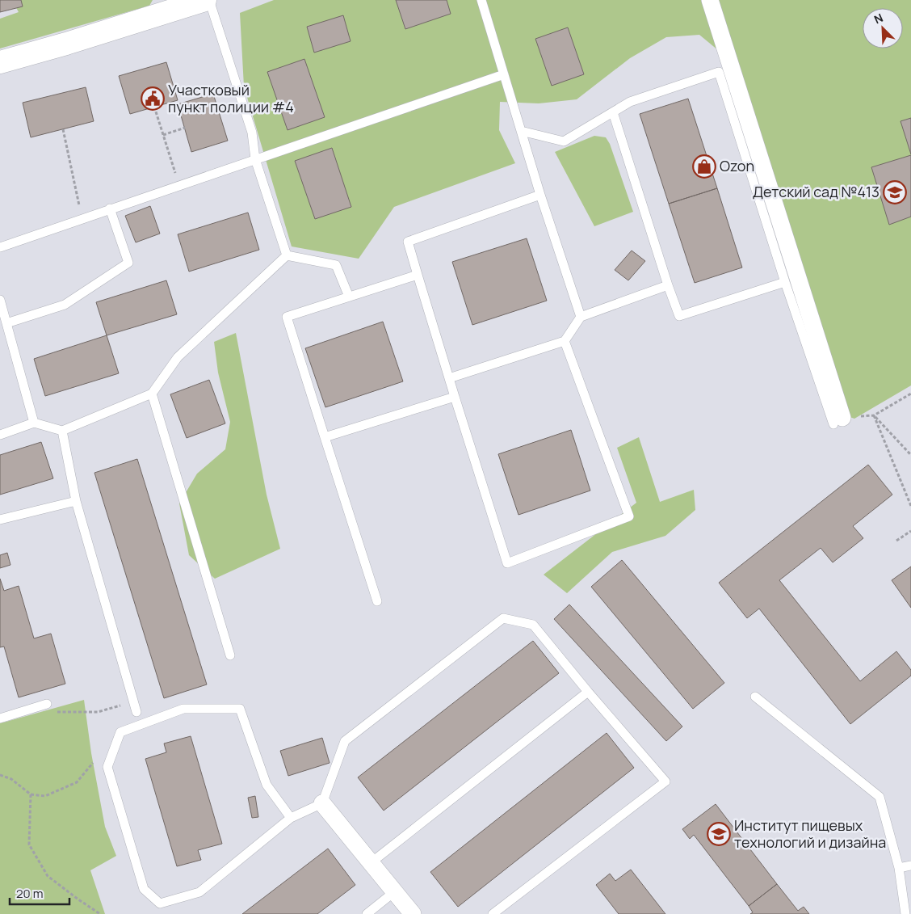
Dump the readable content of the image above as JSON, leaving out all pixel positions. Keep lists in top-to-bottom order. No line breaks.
{"places":{"public building":["Участковый пункт полиции #4"],"shop":["Ozon"],"school or university":["Детский сад №413","Институт пищевых технологий и дизайна"]},"scale_bar":"20 m","north":"top left"}
